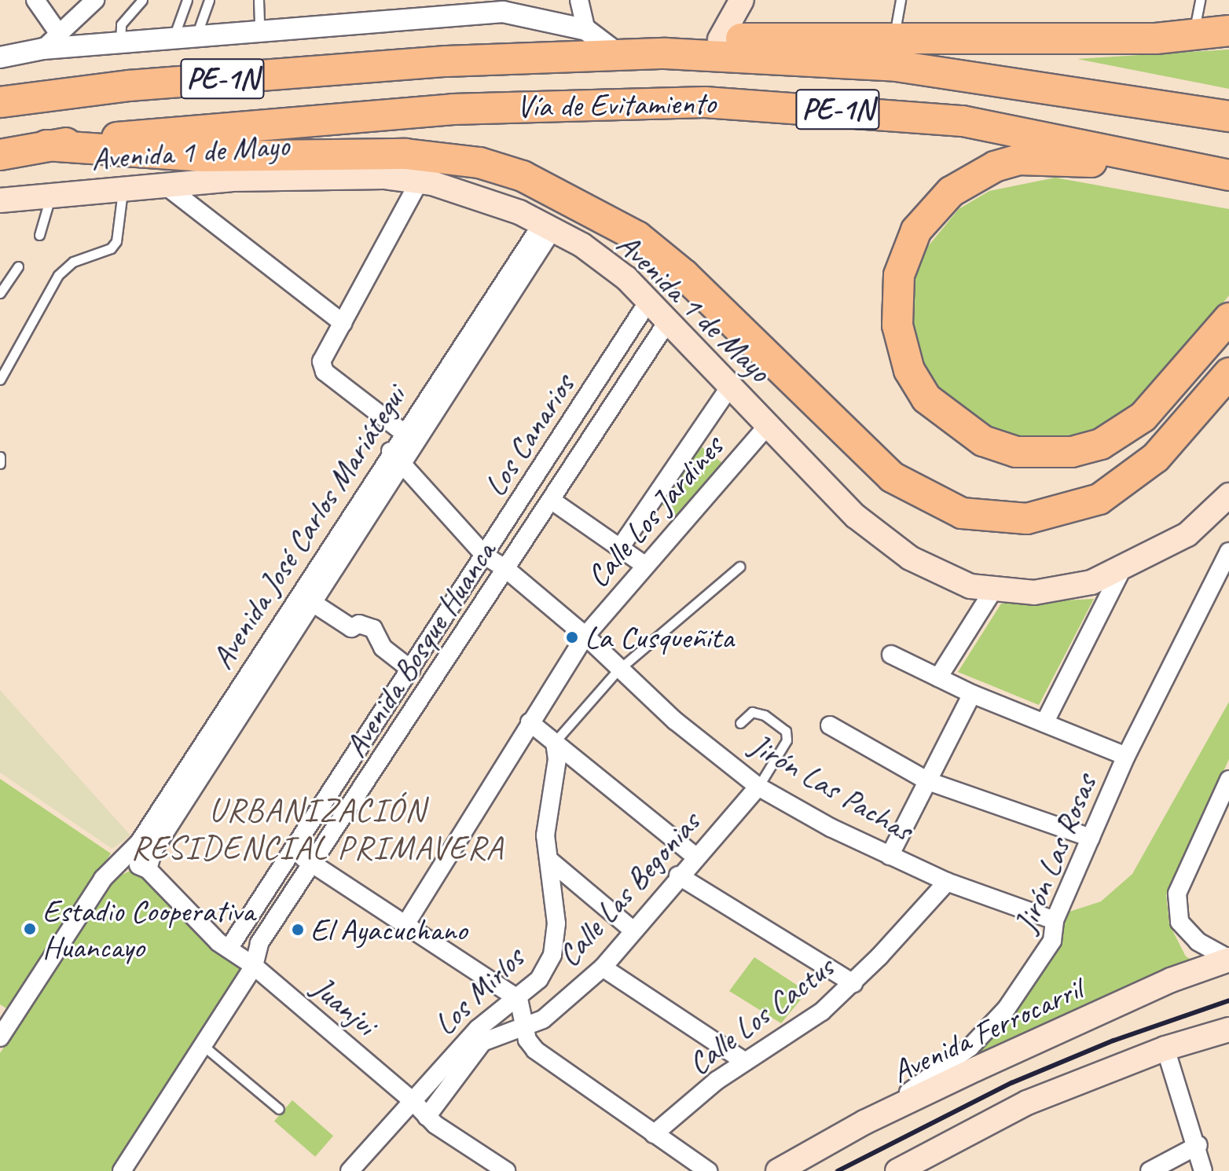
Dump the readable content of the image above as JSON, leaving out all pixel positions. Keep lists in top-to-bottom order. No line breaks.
{"streets":{"highway":["PE-1N","Vía de Evitamiento"],"main road":["Avenida 1 de Mayo","Avenida Ferrocarril"],"street":["Los Canarios","Calle Los Jardines","Avenida José Carlos Mariátegui","Avenida Bosque Huanca","Jirón Las Pachas","Jirón Las Rosas","Calle Las Begonias","Los Mirlos","Juanjui","Calle Los Cactus"]},"crossings":[["Avenida 1 de Mayo","Los Canarios"],["Avenida 1 de Mayo","Calle Los Jardines"],["Avenida 1 de Mayo","Avenida José Carlos Mariátegui"],["Avenida 1 de Mayo","Avenida Bosque Huanca"],["Los Canarios","Jirón Las Pachas"],["Los Canarios","Juanjui"],["Calle Los Jardines","Jirón Las Pachas"],["Avenida José Carlos Mariátegui","Jirón Las Pachas"],["Avenida José Carlos Mariátegui","Juanjui"],["Avenida Bosque Huanca","Jirón Las Pachas"],["Avenida Bosque Huanca","Juanjui"],["Jirón Las Pachas","Jirón Las Rosas"],["Jirón Las Pachas","Calle Las Begonias"],["Jirón Las Pachas","Calle Los Cactus"],["Jirón Las Rosas","Avenida Ferrocarril"],["Calle Las Begonias","Juanjui"],["Los Mirlos","Juanjui"]],"districts":["URBANIZACIÓN RESIDENCIAL PRIMAVERA"],"places":["La Cusqueñita","Estadio Cooperativa Huancayo","El Ayacuchano"]}
